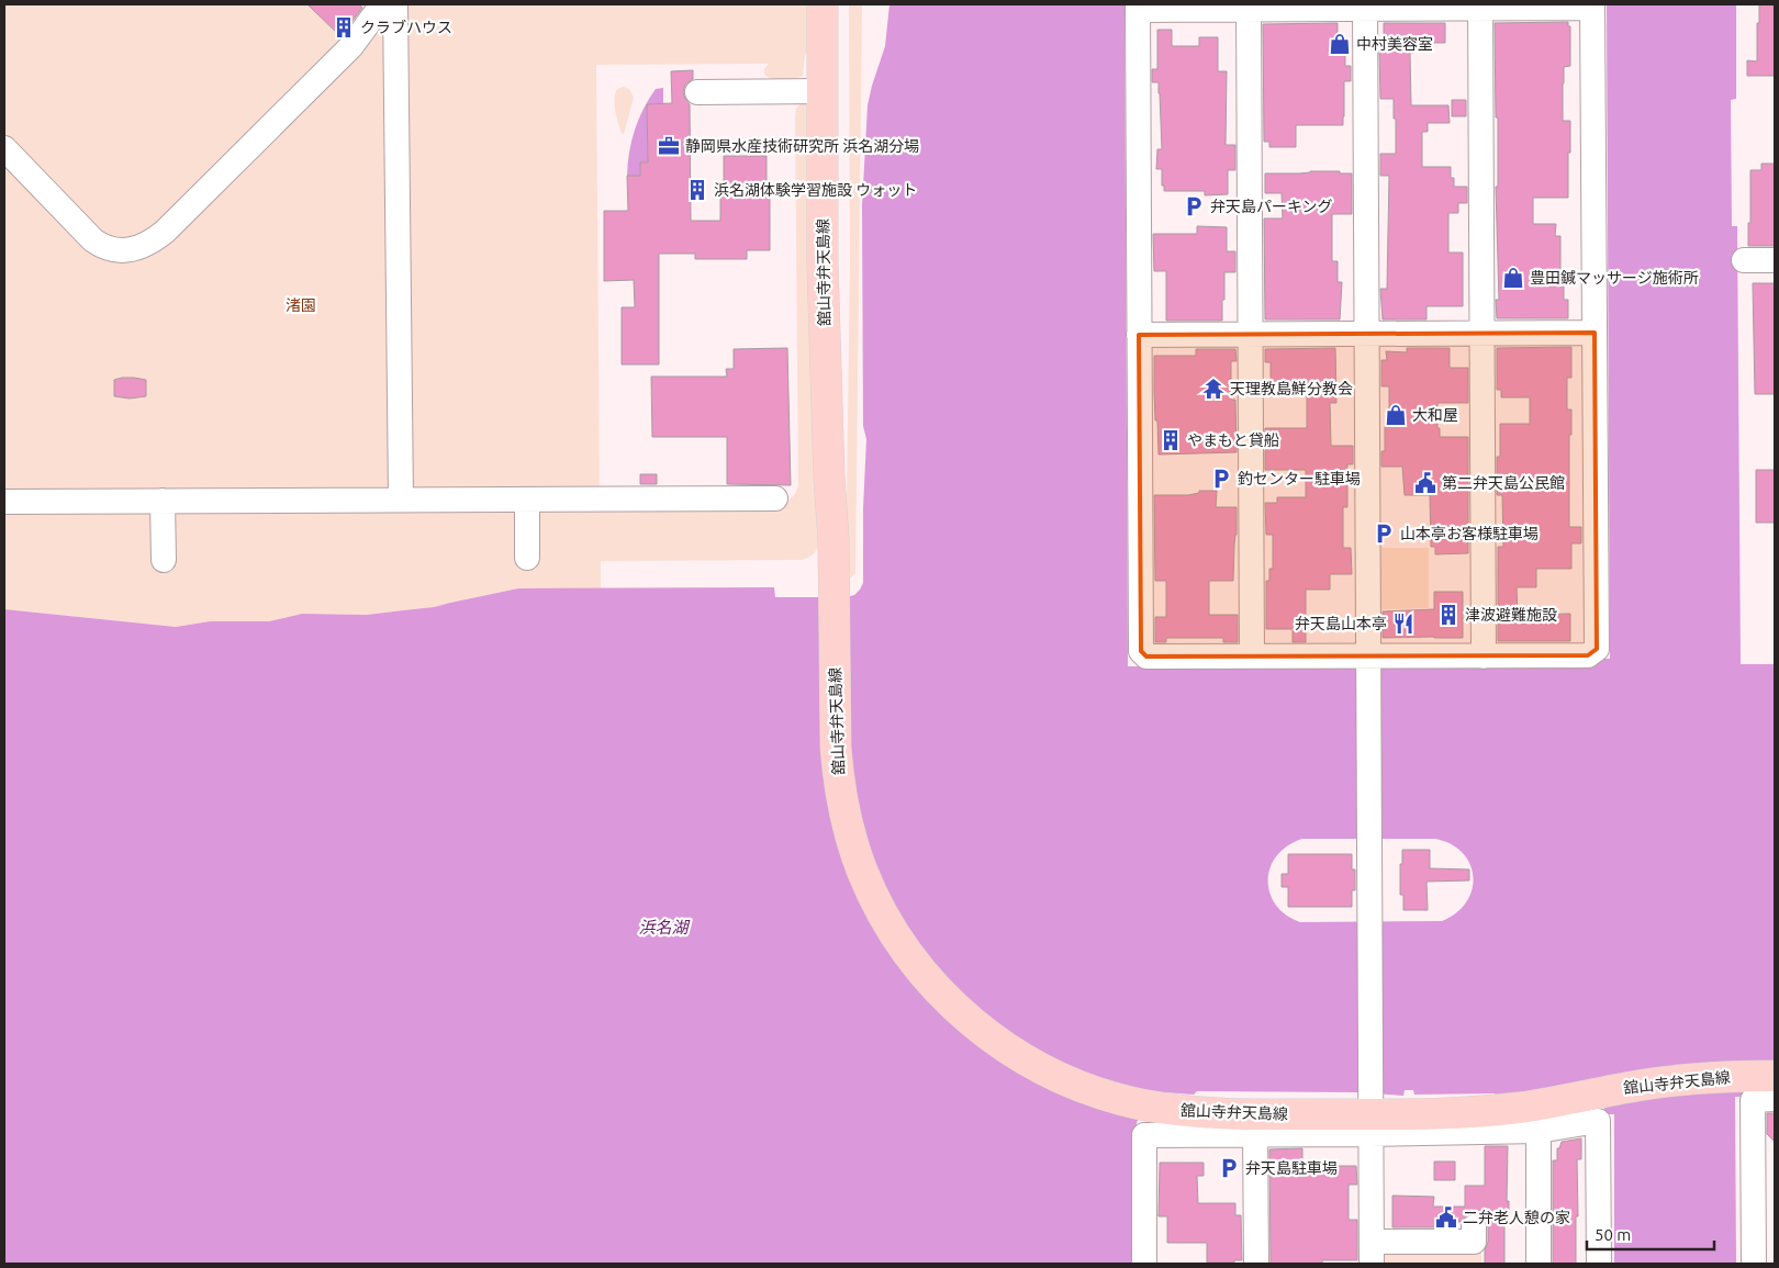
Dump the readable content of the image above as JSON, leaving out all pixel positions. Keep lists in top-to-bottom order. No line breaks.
{"streets":{"main road":["舘山寺弁天島線"]},"water":["浜名湖"],"parks":["渚園"],"places":{"building":["クラブハウス","浜名湖体験学習施設 ウォット","やまもと貸船","津波避難施設"],"shop":["中村美容室","豊田鍼マッサージ施術所","大和屋"],"office":["静岡県水産技術研究所 浜名湖分場"],"parking":["弁天島パーキング","釣センター駐車場","山本亭お客様駐車場","弁天島駐車場"],"temple":["天理教島鮮分教会"],"public building":["第二弁天島公民館","二弁老人憩の家"],"restaurant":["弁天島山本亭"]},"scale_bar":"50 m"}
